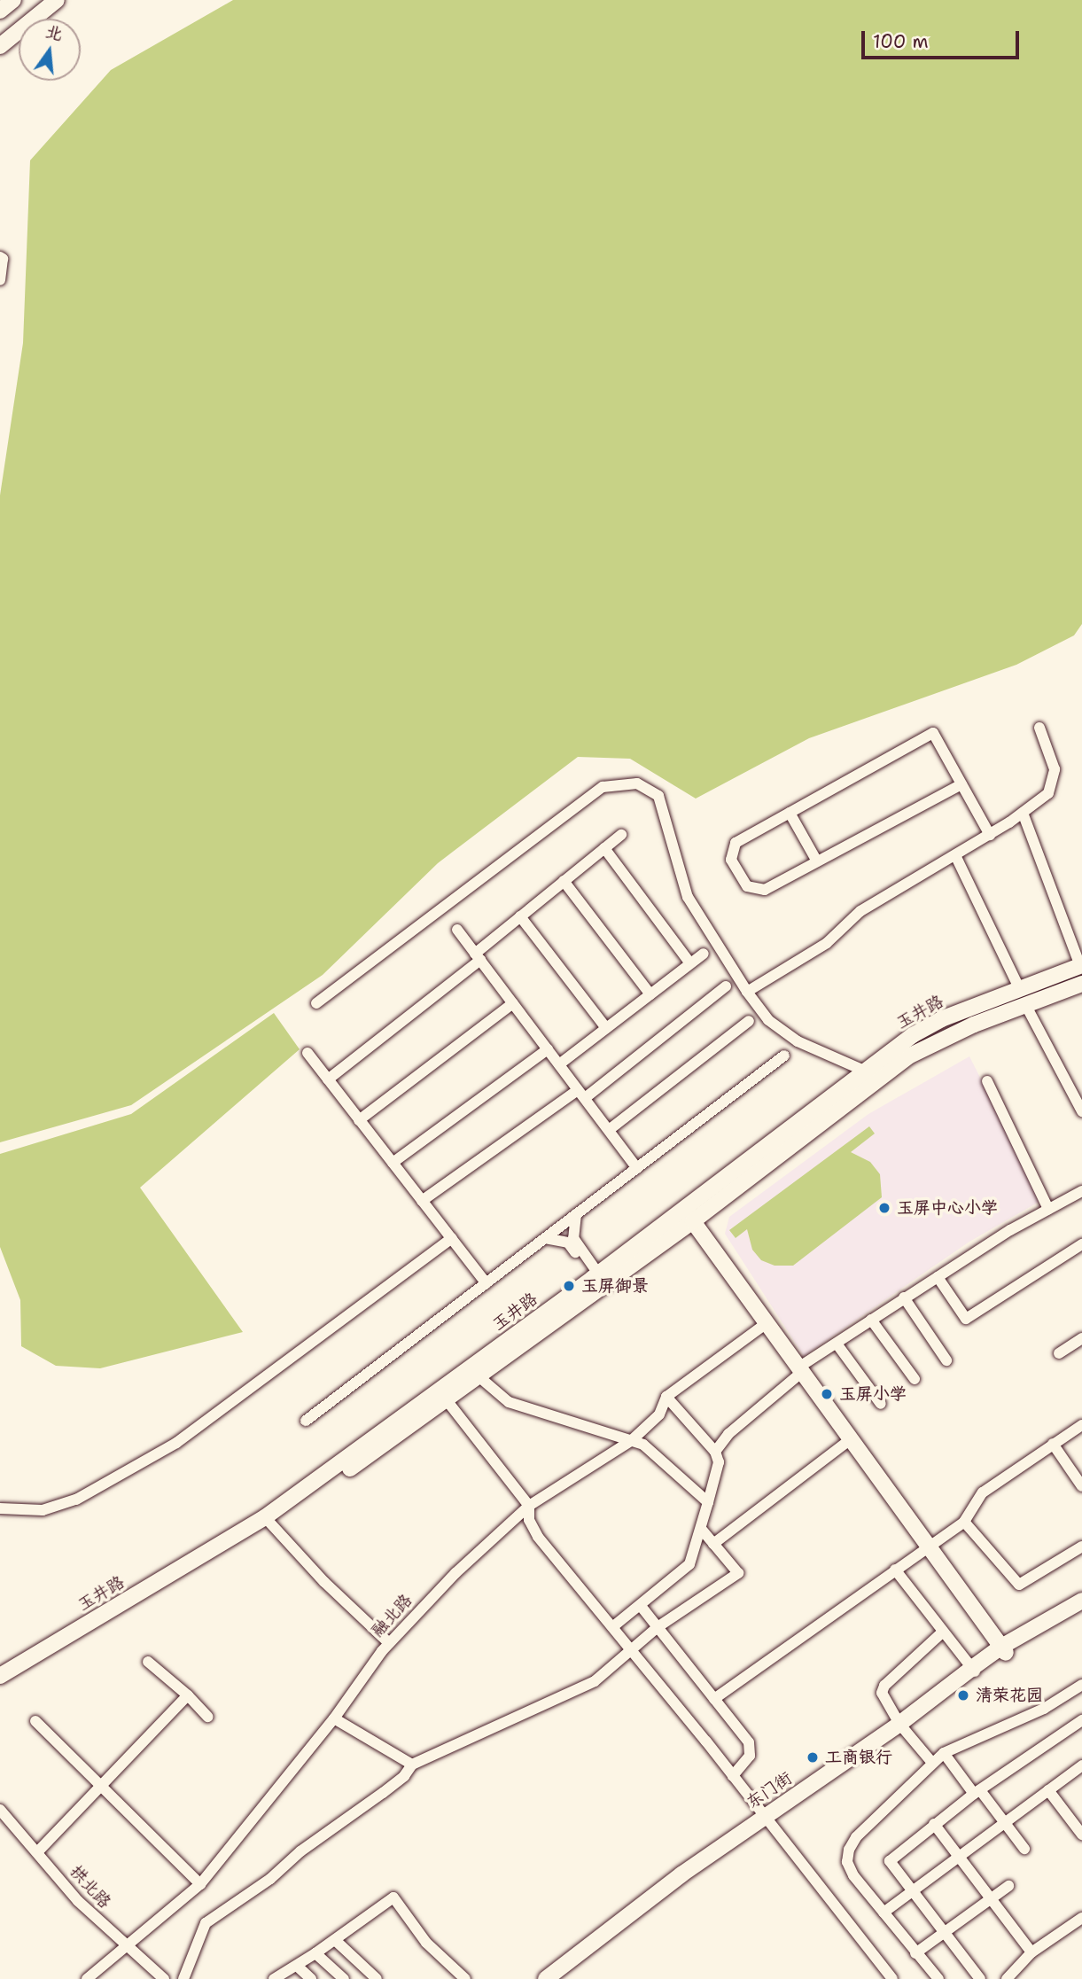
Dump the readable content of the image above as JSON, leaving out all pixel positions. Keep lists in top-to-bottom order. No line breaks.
{"streets":{"street":["玉井路","融北路","东门街","拱北路"]},"crossings":[["融北路","拱北路"]],"places":["玉屏中心小学","玉屏御景","玉屏小学","清荣花园","工商银行"],"scale_bar":"100 m","north":"top"}
